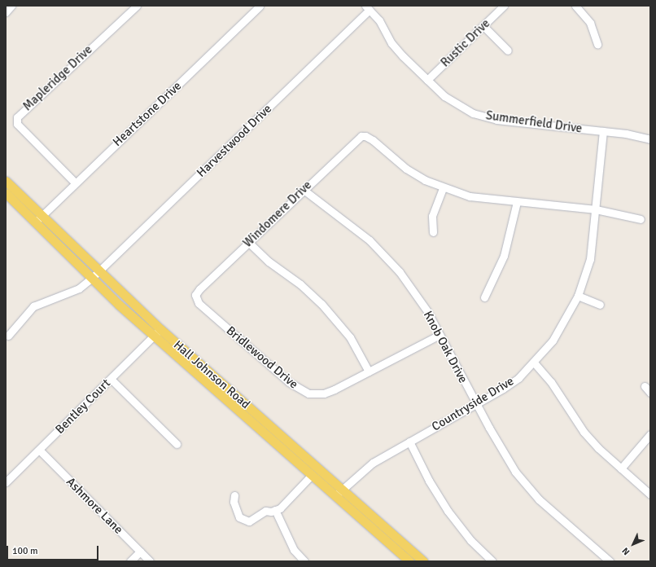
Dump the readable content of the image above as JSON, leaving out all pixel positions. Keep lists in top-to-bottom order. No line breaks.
{"streets":{"main road":["Hall Johnson Road"],"street":["Rustic Drive","Mapleridge Drive","Heartstone Drive","Summerfield Drive","Harvestwood Drive","Windomere Drive","Knob Oak Drive","Bridlewood Drive","Countryside Drive","Bentley Court","Ashmore Lane"]},"crossings":[["Rustic Drive","Summerfield Drive"],["Mapleridge Drive","Heartstone Drive"],["Heartstone Drive","Hall Johnson Road"],["Summerfield Drive","Harvestwood Drive"],["Summerfield Drive","Countryside Drive"],["Harvestwood Drive","Hall Johnson Road"],["Windomere Drive","Knob Oak Drive"],["Windomere Drive","Bridlewood Drive"],["Knob Oak Drive","Bridlewood Drive"],["Knob Oak Drive","Countryside Drive"],["Hall Johnson Road","Countryside Drive"],["Hall Johnson Road","Bentley Court"],["Bentley Court","Ashmore Lane"]],"scale_bar":"100 m","north":"bottom left"}
